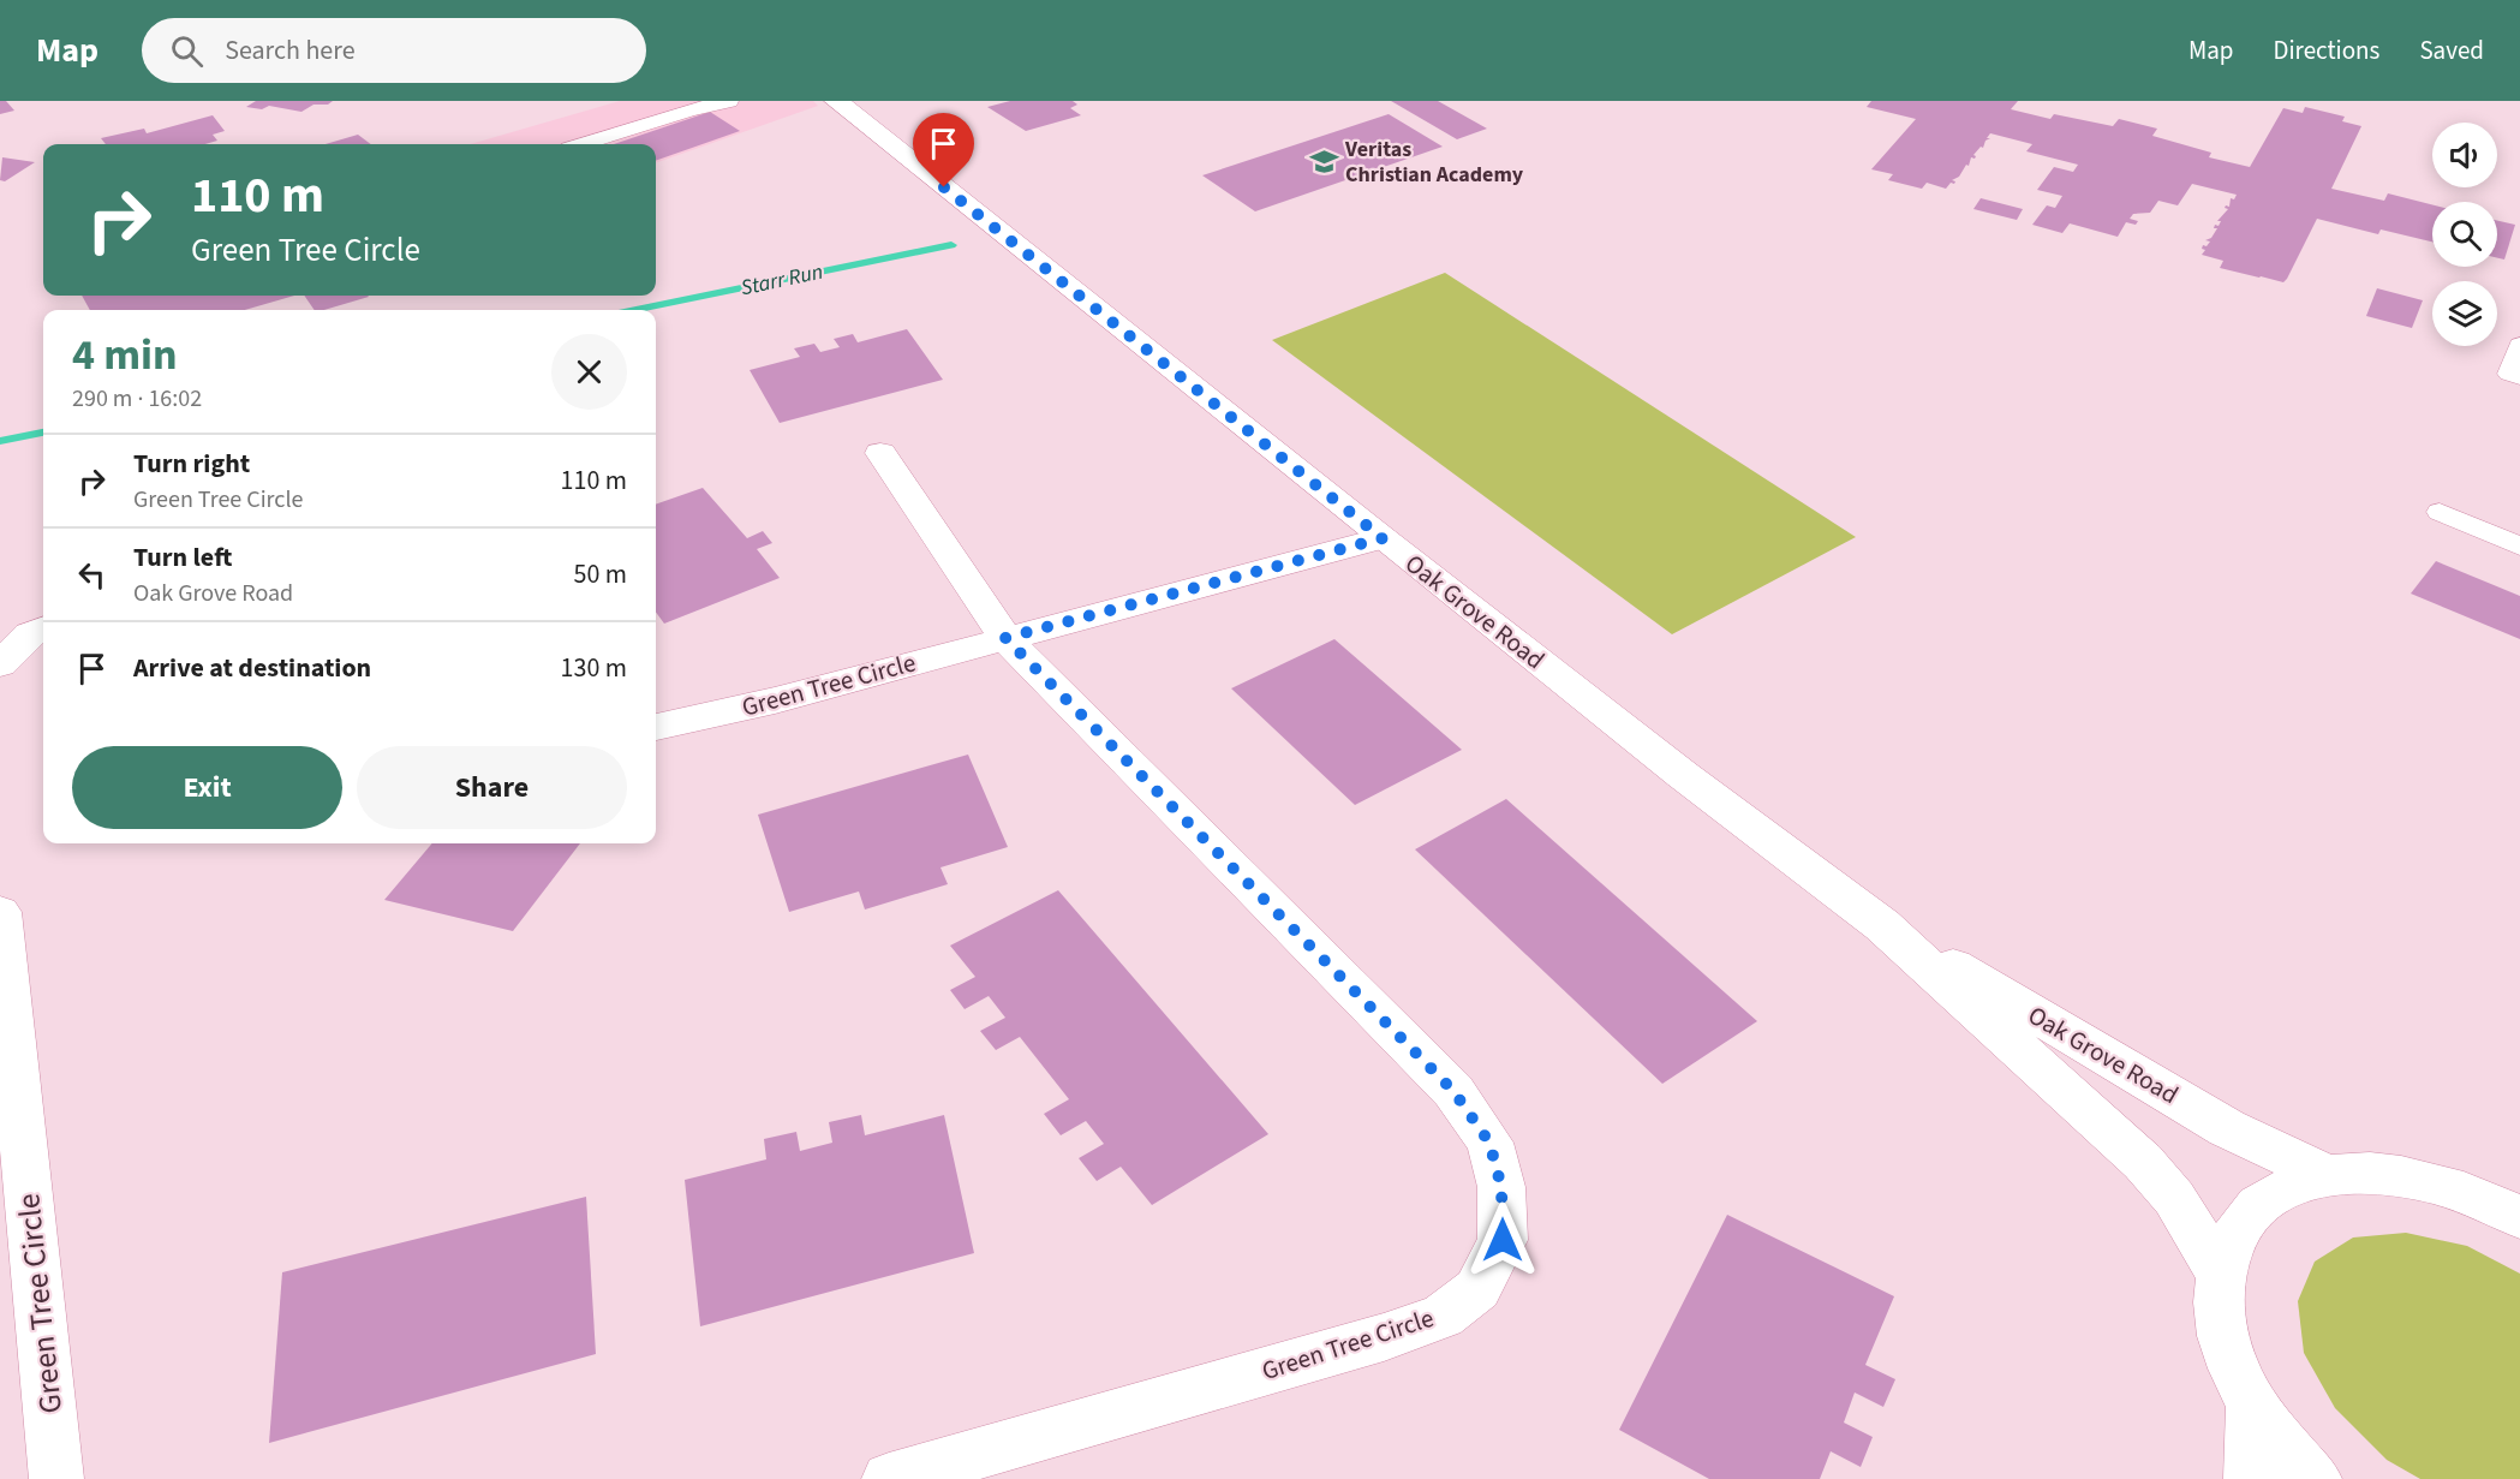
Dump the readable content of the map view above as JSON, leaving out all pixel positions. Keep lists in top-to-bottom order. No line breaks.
{"streets":{"street":["Oak Grove Road","Green Tree Circle"]},"crossings":[["Oak Grove Road","Green Tree Circle"]],"water":["Starr Run"],"places":{"school or university":["Veritas Christian Academy"]},"page":{"header":"Map","search":"Search here","nav":["Map","Directions","Saved"],"turn":["110 m","Green Tree Circle"],"heading":["4 min","290 m · 16:02"],"list":[{"name":"Turn right","note":"Green Tree Circle","value":"110 m"},{"name":"Turn left","note":"Oak Grove Road","value":"50 m"},{"name":"Arrive at destination","value":"130 m"}],"buttons":["Exit","Share"]}}
